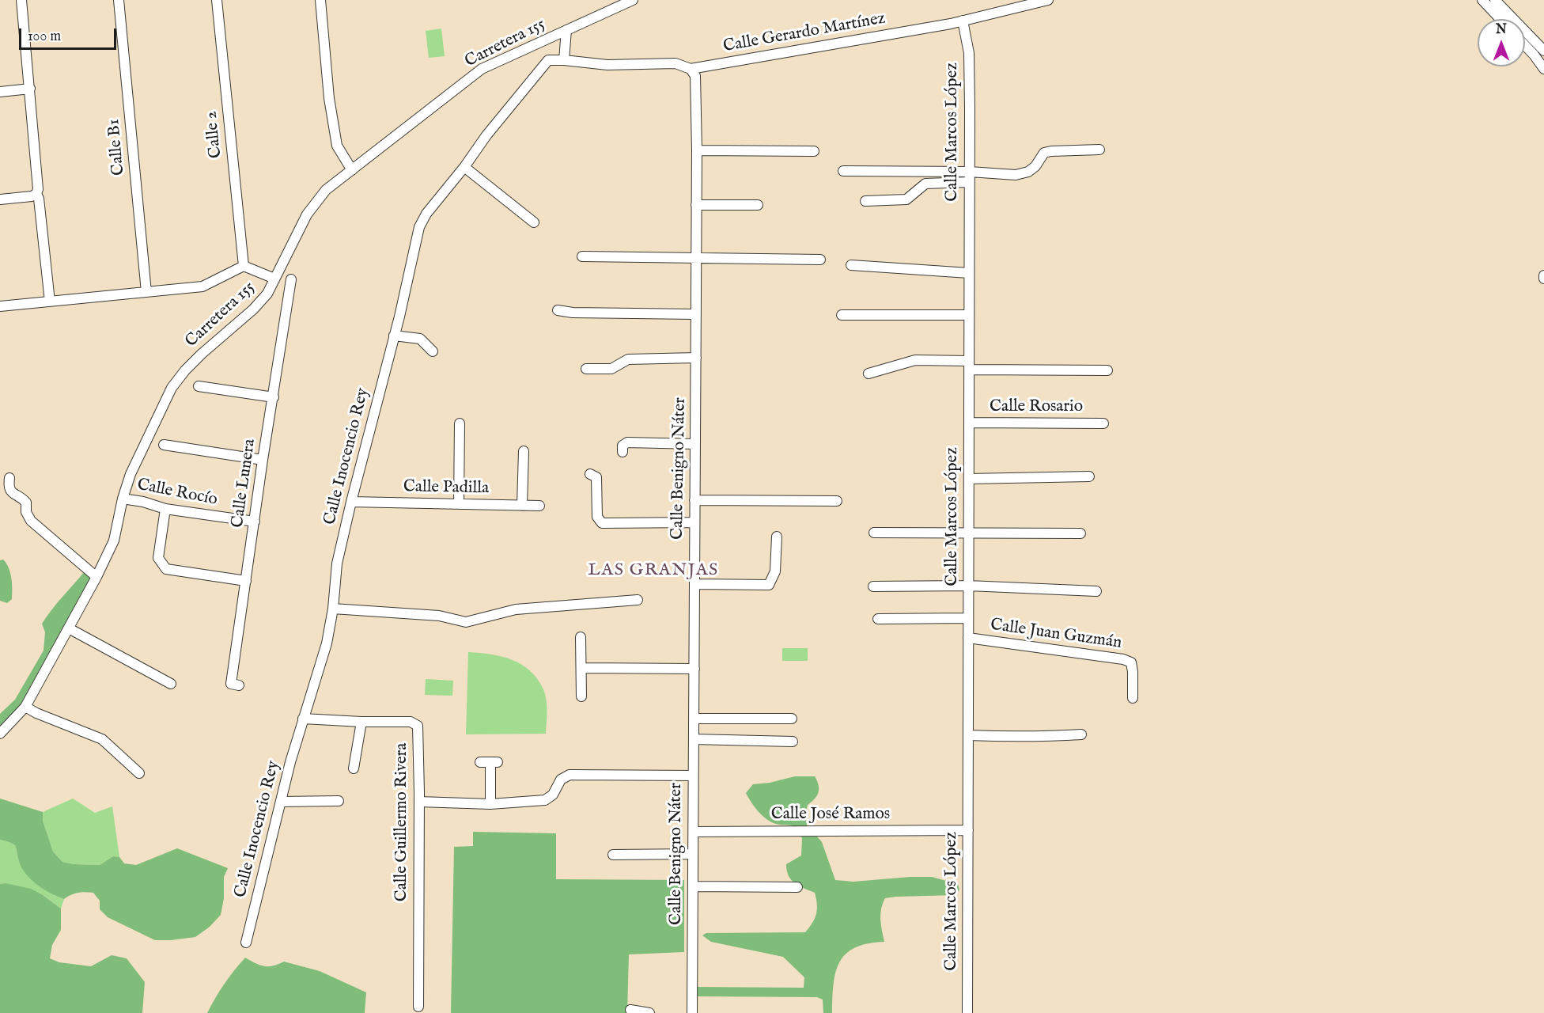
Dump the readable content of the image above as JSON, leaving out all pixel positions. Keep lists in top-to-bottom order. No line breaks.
{"streets":{"street":["Calle Gerardo Martínez","Carretera 155","Calle Marcos López","Calle 2","Calle B1","Calle Rosario","Calle Inocencio Rey","Calle Benigno Náter","Calle Lunera","Calle Padilla","Calle Rocío","Calle Juan Guzmán","Calle José Ramos","Calle Guillermo Rivera"]},"crossings":[["Calle Gerardo Martínez","Calle Marcos López"],["Calle Gerardo Martínez","Calle Inocencio Rey"],["Calle Gerardo Martínez","Calle Benigno Náter"],["Carretera 155","Calle Rocío"],["Calle Marcos López","Calle Rosario"],["Calle Marcos López","Calle Juan Guzmán"],["Calle Marcos López","Calle José Ramos"],["Calle Inocencio Rey","Calle Padilla"],["Calle Inocencio Rey","Calle Guillermo Rivera"],["Calle Benigno Náter","Calle José Ramos"],["Calle Lunera","Calle Rocío"]],"districts":["LAS GRANJAS"],"scale_bar":"100 m","north":"top"}
